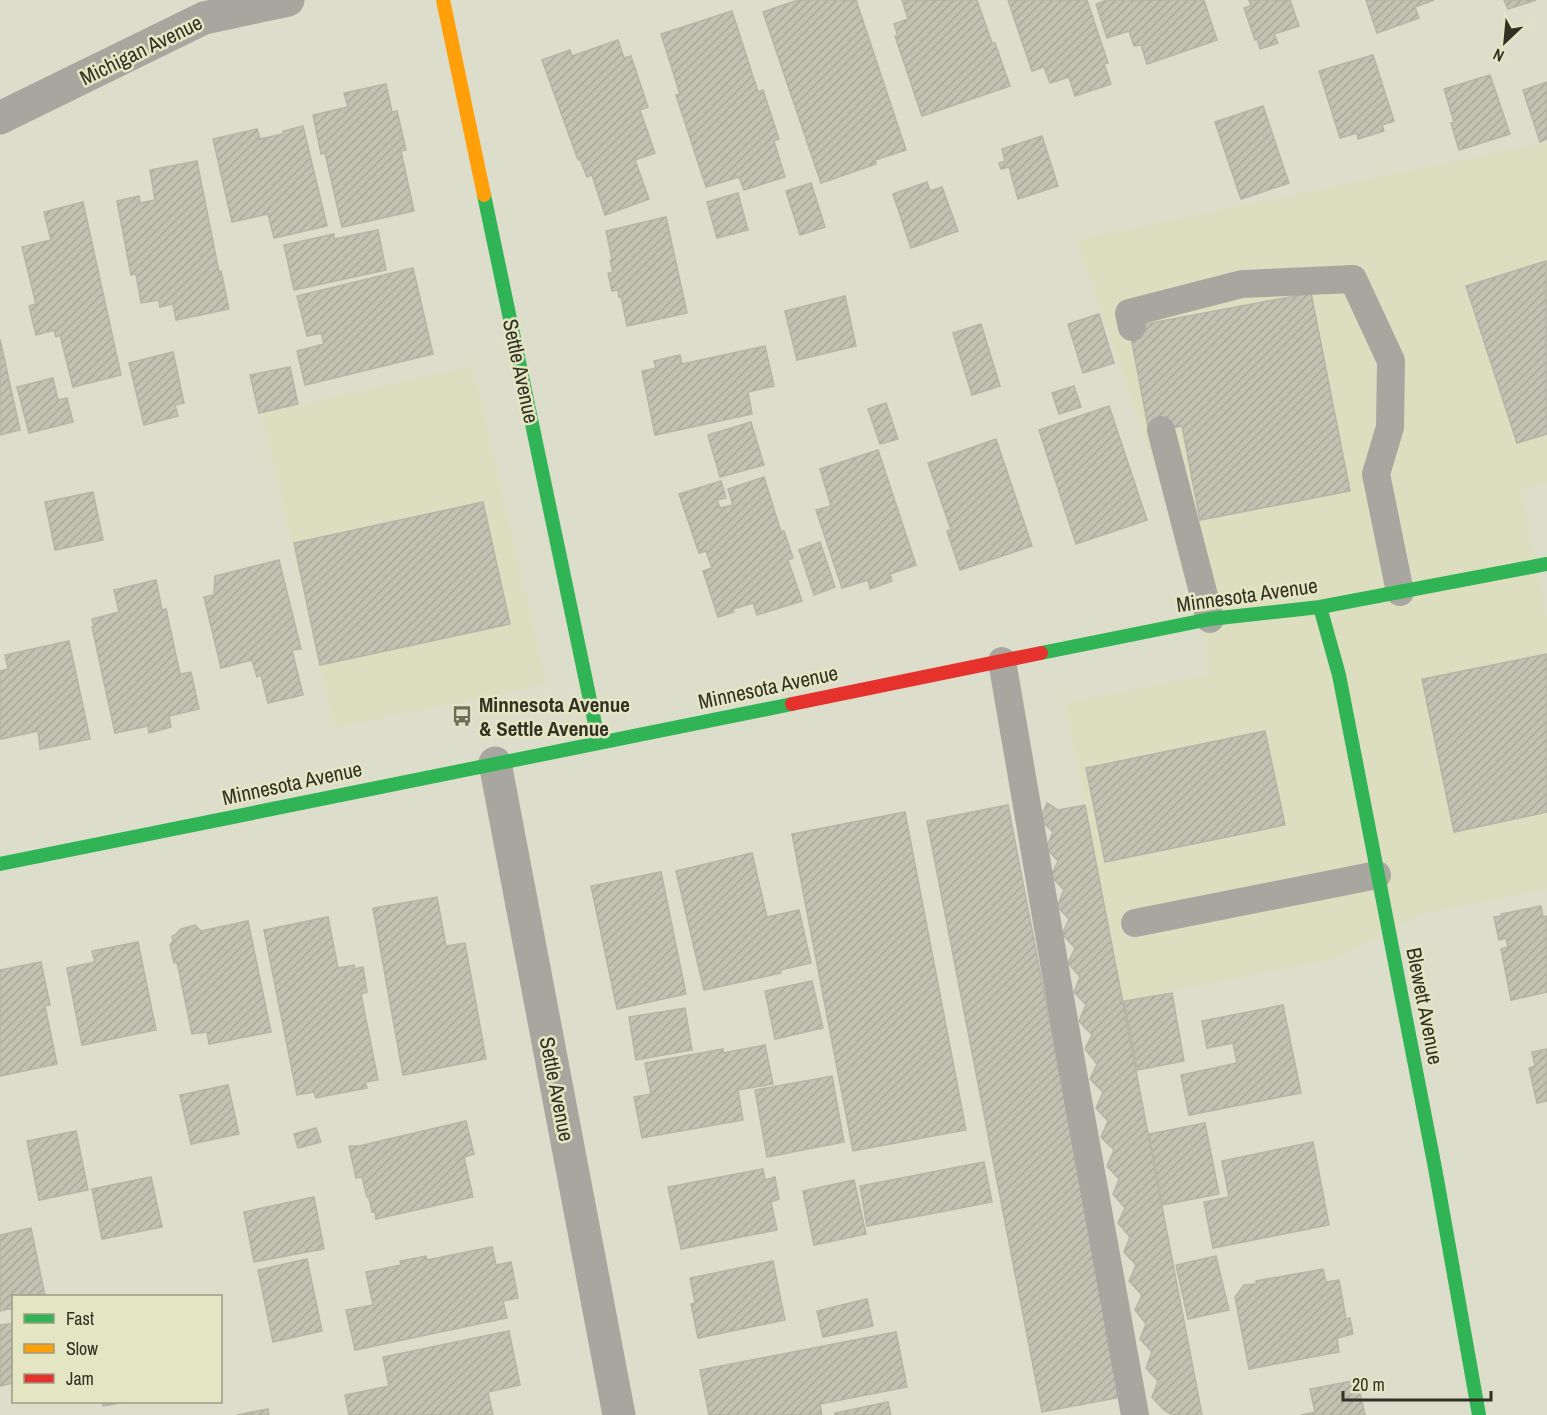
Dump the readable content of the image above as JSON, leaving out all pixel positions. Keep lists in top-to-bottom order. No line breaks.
{"streets":{"main road":["Settle Avenue","Minnesota Avenue","Blewett Avenue"],"street":["Michigan Avenue"]},"crossings":[["Settle Avenue","Minnesota Avenue"],["Minnesota Avenue","Blewett Avenue"]],"places":{"bus stop":["Minnesota Avenue & Settle Avenue"]},"legend":["Fast","Slow","Jam"],"scale_bar":"20 m","north":"bottom left"}
